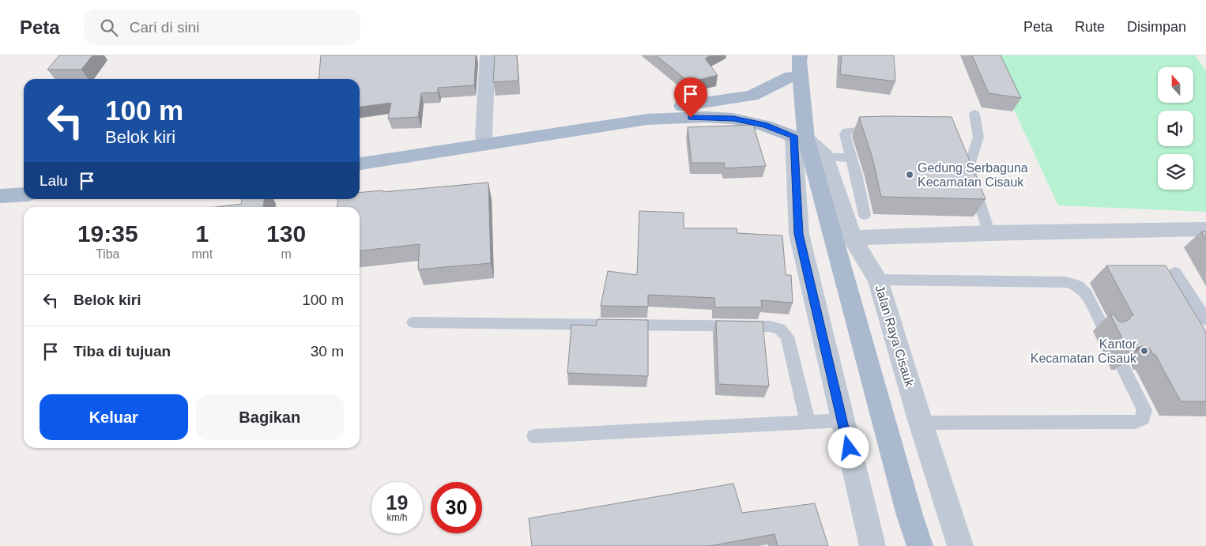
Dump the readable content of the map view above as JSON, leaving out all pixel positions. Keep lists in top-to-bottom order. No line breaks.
{"streets":{"street":["Jalan Raya Cisauk"]},"places":["Gedung Serbaguna Kecamatan Cisauk","Kantor Kecamatan Cisauk"],"north":"top","page":{"header":"Peta","search":"Cari di sini","nav":["Peta","Rute","Disimpan"],"turn":["100 m","Belok kiri"],"then":"Lalu","eta":["19:35","Tiba","1","mnt","130","m"],"list":[{"name":"Belok kiri","value":"100 m"},{"name":"Tiba di tujuan","value":"30 m"}],"buttons":["Keluar","Bagikan"],"speed":"19 km/h","limit":"30"}}
